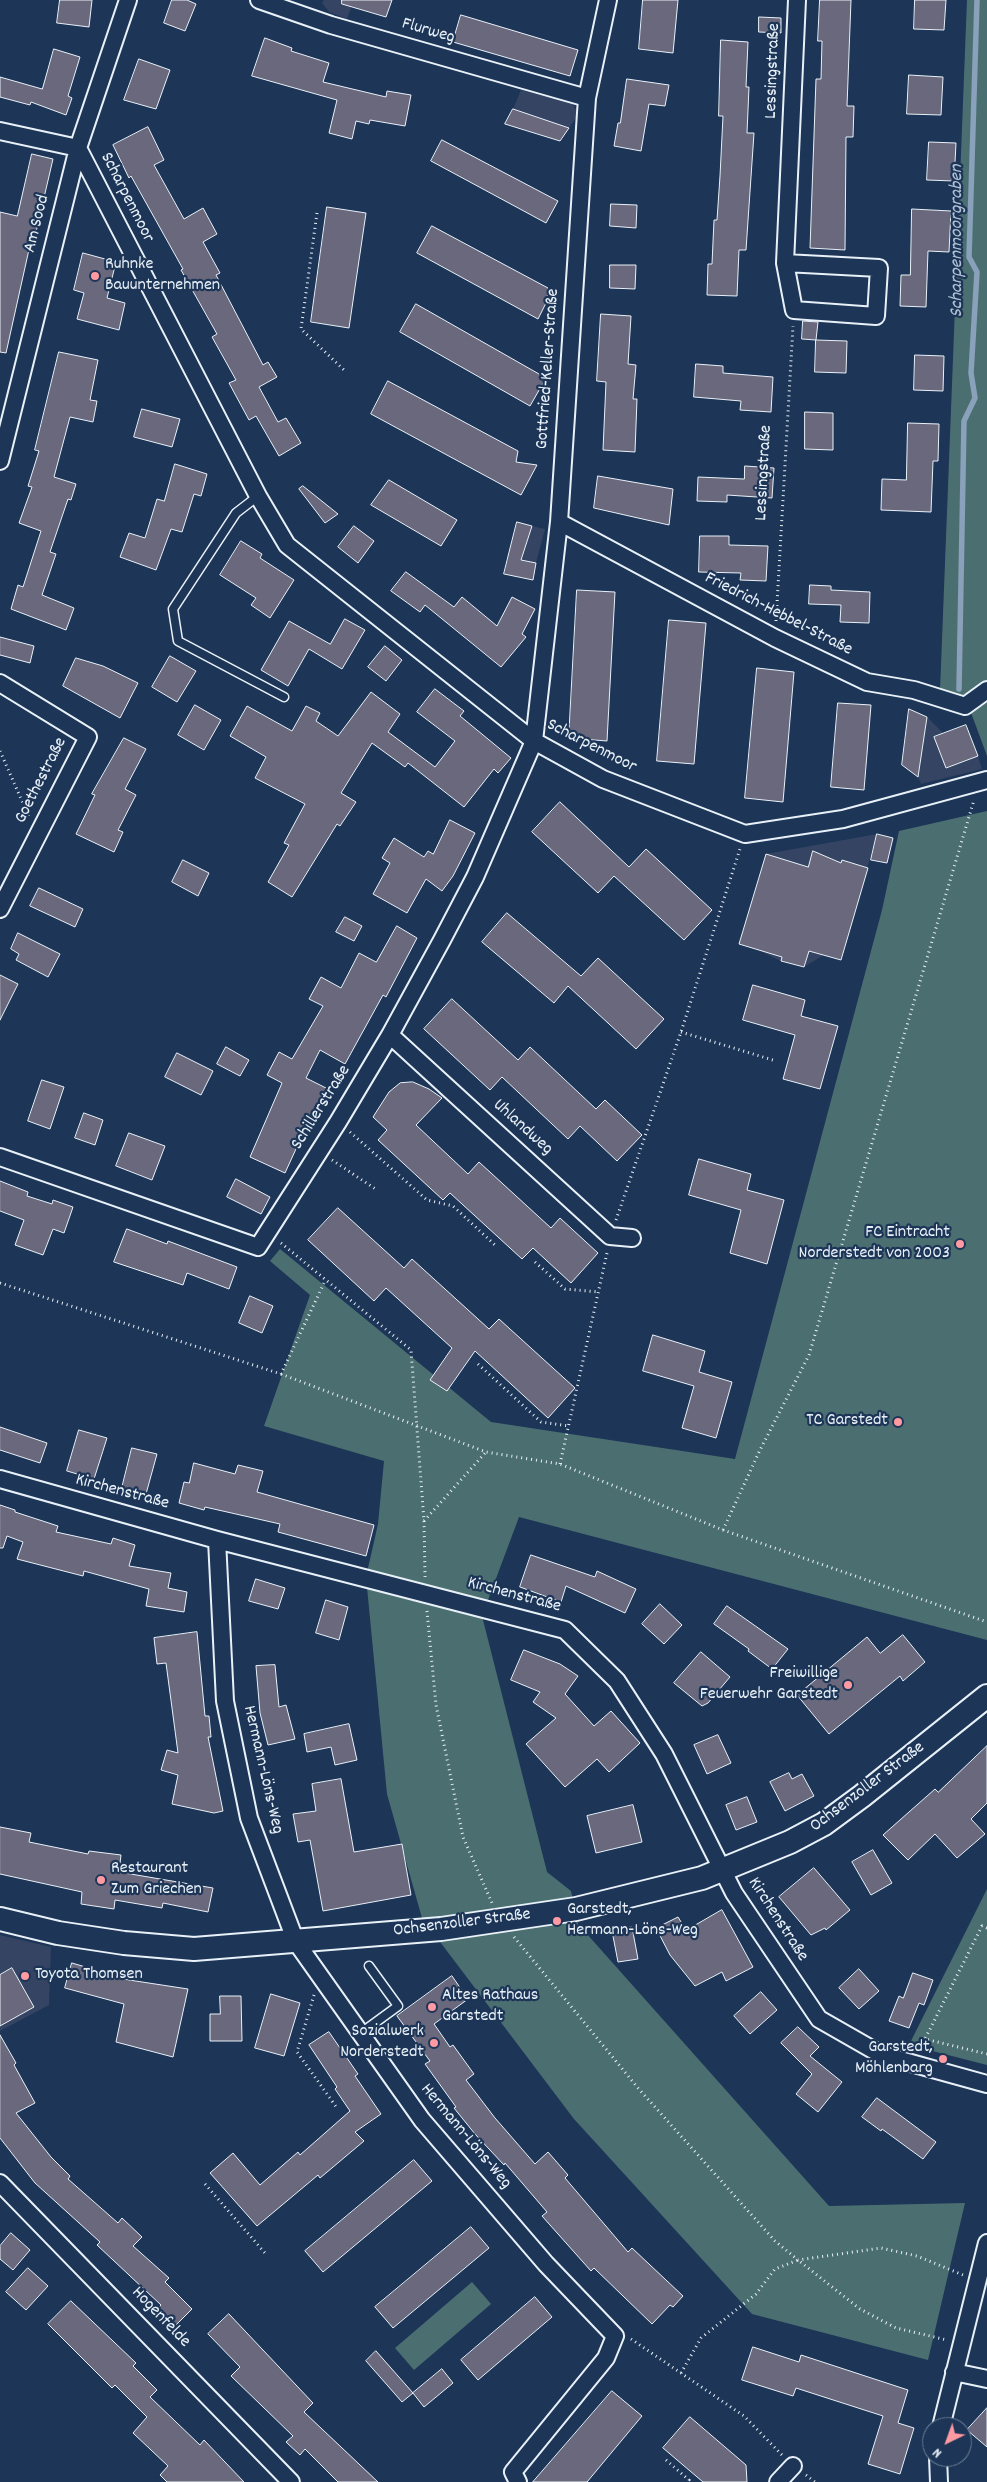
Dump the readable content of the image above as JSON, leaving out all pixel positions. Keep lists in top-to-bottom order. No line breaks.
{"streets":{"street":["Flurweg","Lessingstraße","Scharpenmoor","Am Sood","Gottfried-Keller-Straße","Friedrich-Hebbel-Straße","Goethestraße","Schillerstraße","Uhlandweg","Kirchenstraße","Hermann-Löns-Weg","Ochsenzoller Straße","Hogenfelde"]},"crossings":[["Flurweg","Gottfried-Keller-Straße"],["Lessingstraße","Friedrich-Hebbel-Straße"],["Scharpenmoor","Am Sood"],["Scharpenmoor","Gottfried-Keller-Straße"],["Scharpenmoor","Schillerstraße"],["Gottfried-Keller-Straße","Friedrich-Hebbel-Straße"],["Gottfried-Keller-Straße","Schillerstraße"],["Schillerstraße","Uhlandweg"],["Kirchenstraße","Hermann-Löns-Weg"],["Kirchenstraße","Ochsenzoller Straße"],["Hermann-Löns-Weg","Ochsenzoller Straße"]],"water":["Scharpenmoorgraben"],"places":["Ruhnke Bauunternehmen","FC Eintracht Norderstedt von 2003","TC Garstedt","Freiwillige Feuerwehr Garstedt","Restaurant Zum Griechen","Garstedt, Hermann-Löns-Weg","Toyota Thomsen","Altes Rathaus Garstedt","Sozialwerk Norderstedt","Garstedt, Möhlenbarg"],"north":"bottom left"}
